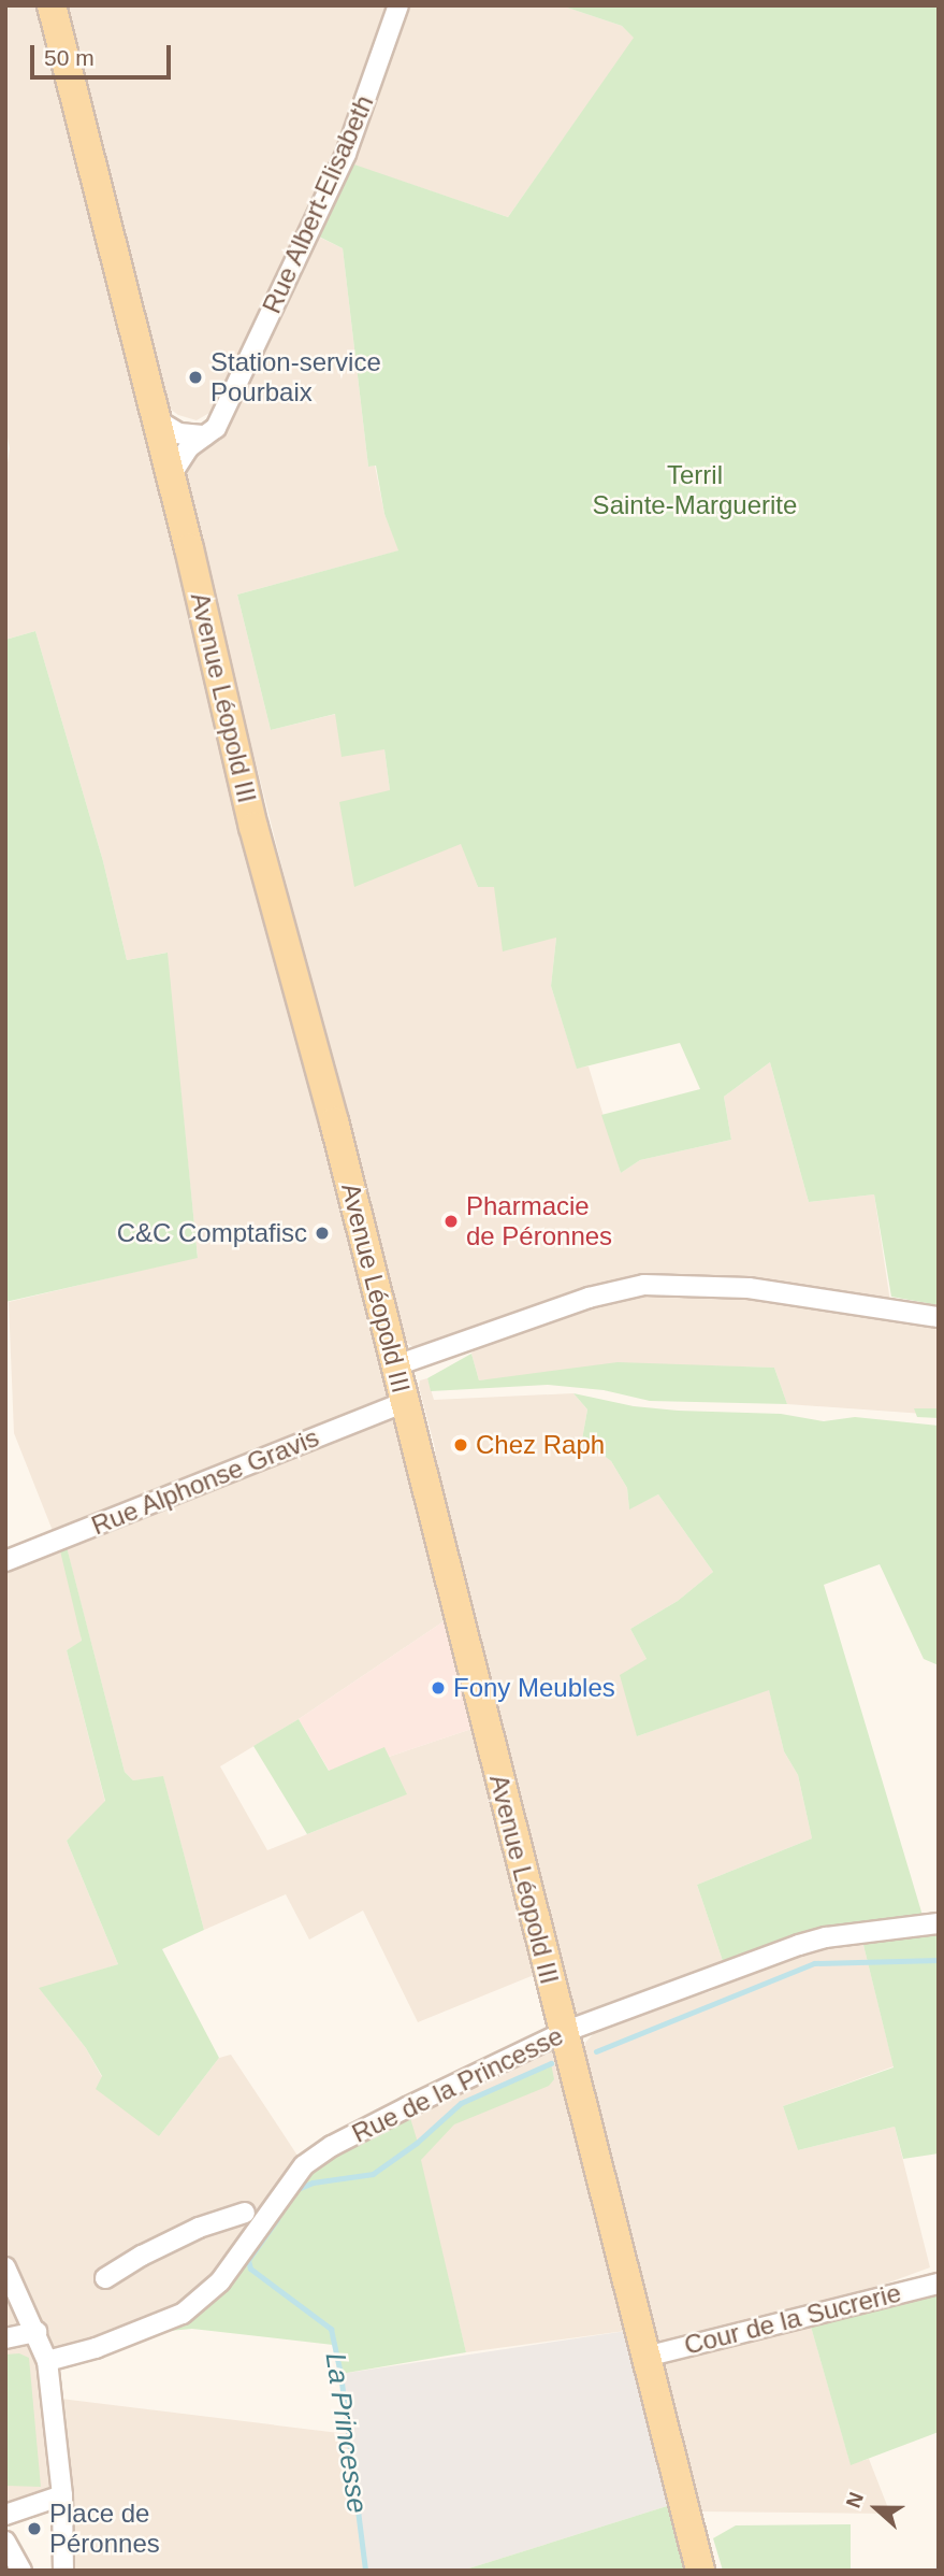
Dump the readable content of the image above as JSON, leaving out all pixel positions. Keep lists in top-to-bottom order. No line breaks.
{"streets":{"main road":["Avenue Léopold III"],"street":["Rue Albert-Elisabeth","Rue Alphonse Gravis","Rue de la Princesse","Cour de la Sucrerie"]},"crossings":[["Rue Albert-Elisabeth","Avenue Léopold III"],["Avenue Léopold III","Rue Alphonse Gravis"],["Avenue Léopold III","Rue de la Princesse"],["Avenue Léopold III","Cour de la Sucrerie"]],"water":["La Princesse"],"parks":["Terril Sainte-Marguerite"],"places":["Station-service Pourbaix","Pharmacie de Péronnes","C&C Comptafisc","Chez Raph","Fony Meubles","Place de Péronnes"],"scale_bar":"50 m","north":"left"}
